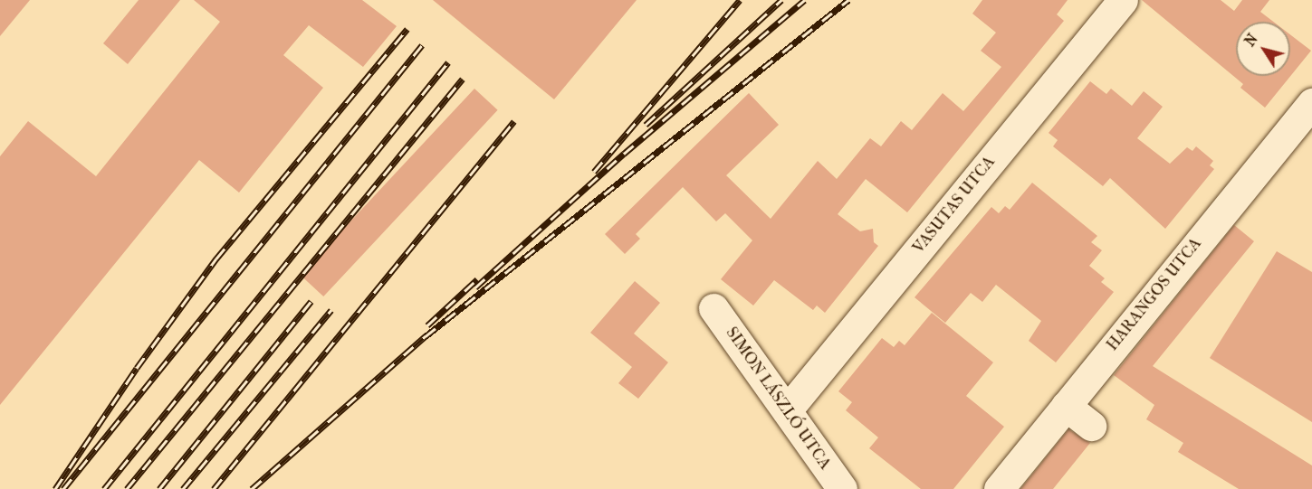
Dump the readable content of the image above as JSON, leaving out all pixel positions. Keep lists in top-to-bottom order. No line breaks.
{"streets":{"street":["VASUTAS UTCA","HARANGOS UTCA","SIMON LÁSZLÓ UTCA"]},"crossings":[["VASUTAS UTCA","SIMON LÁSZLÓ UTCA"]],"north":"top left"}
